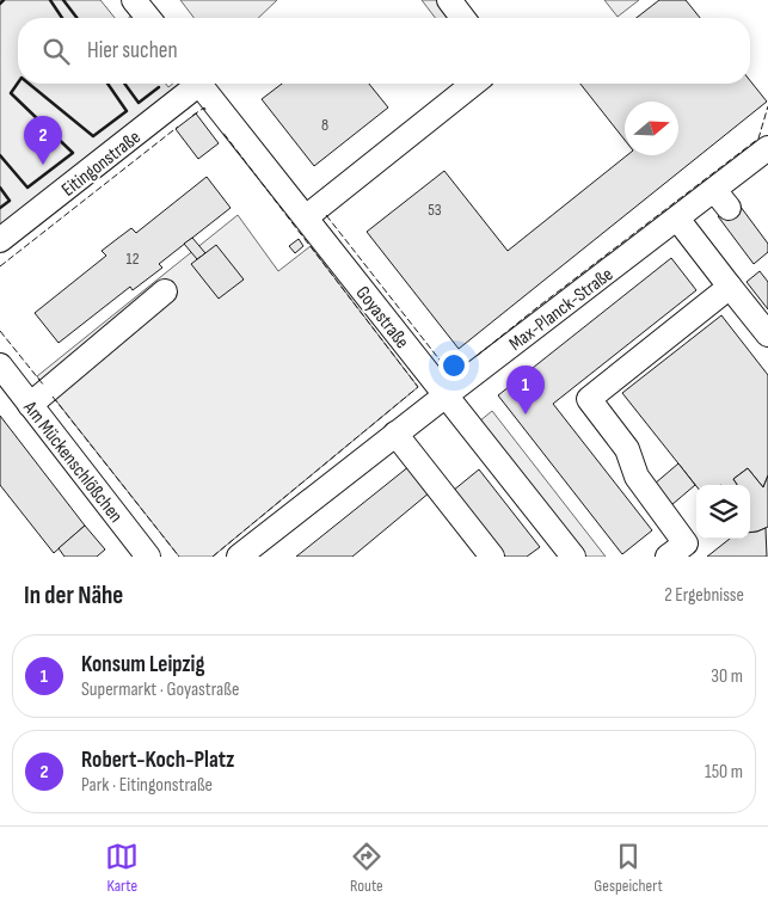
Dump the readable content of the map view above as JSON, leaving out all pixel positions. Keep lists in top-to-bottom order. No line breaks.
{"streets":{"street":["Eitingonstraße","Max-Planck-Straße","Goyastraße","Am Mückenschlößchen"]},"crossings":[["Max-Planck-Straße","Goyastraße"]],"house_numbers":["8","53","12"],"north":"right","page":{"search":"Hier suchen","pins":["2","1"],"heading":["In der Nähe","2 Ergebnisse"],"list":[{"mark":"1","name":"Konsum Leipzig","note":"Supermarkt · Goyastraße","value":"30 m"},{"mark":"2","name":"Robert-Koch-Platz","note":"Park · Eitingonstraße","value":"150 m"}],"nav":["Karte","Route","Gespeichert"]}}
